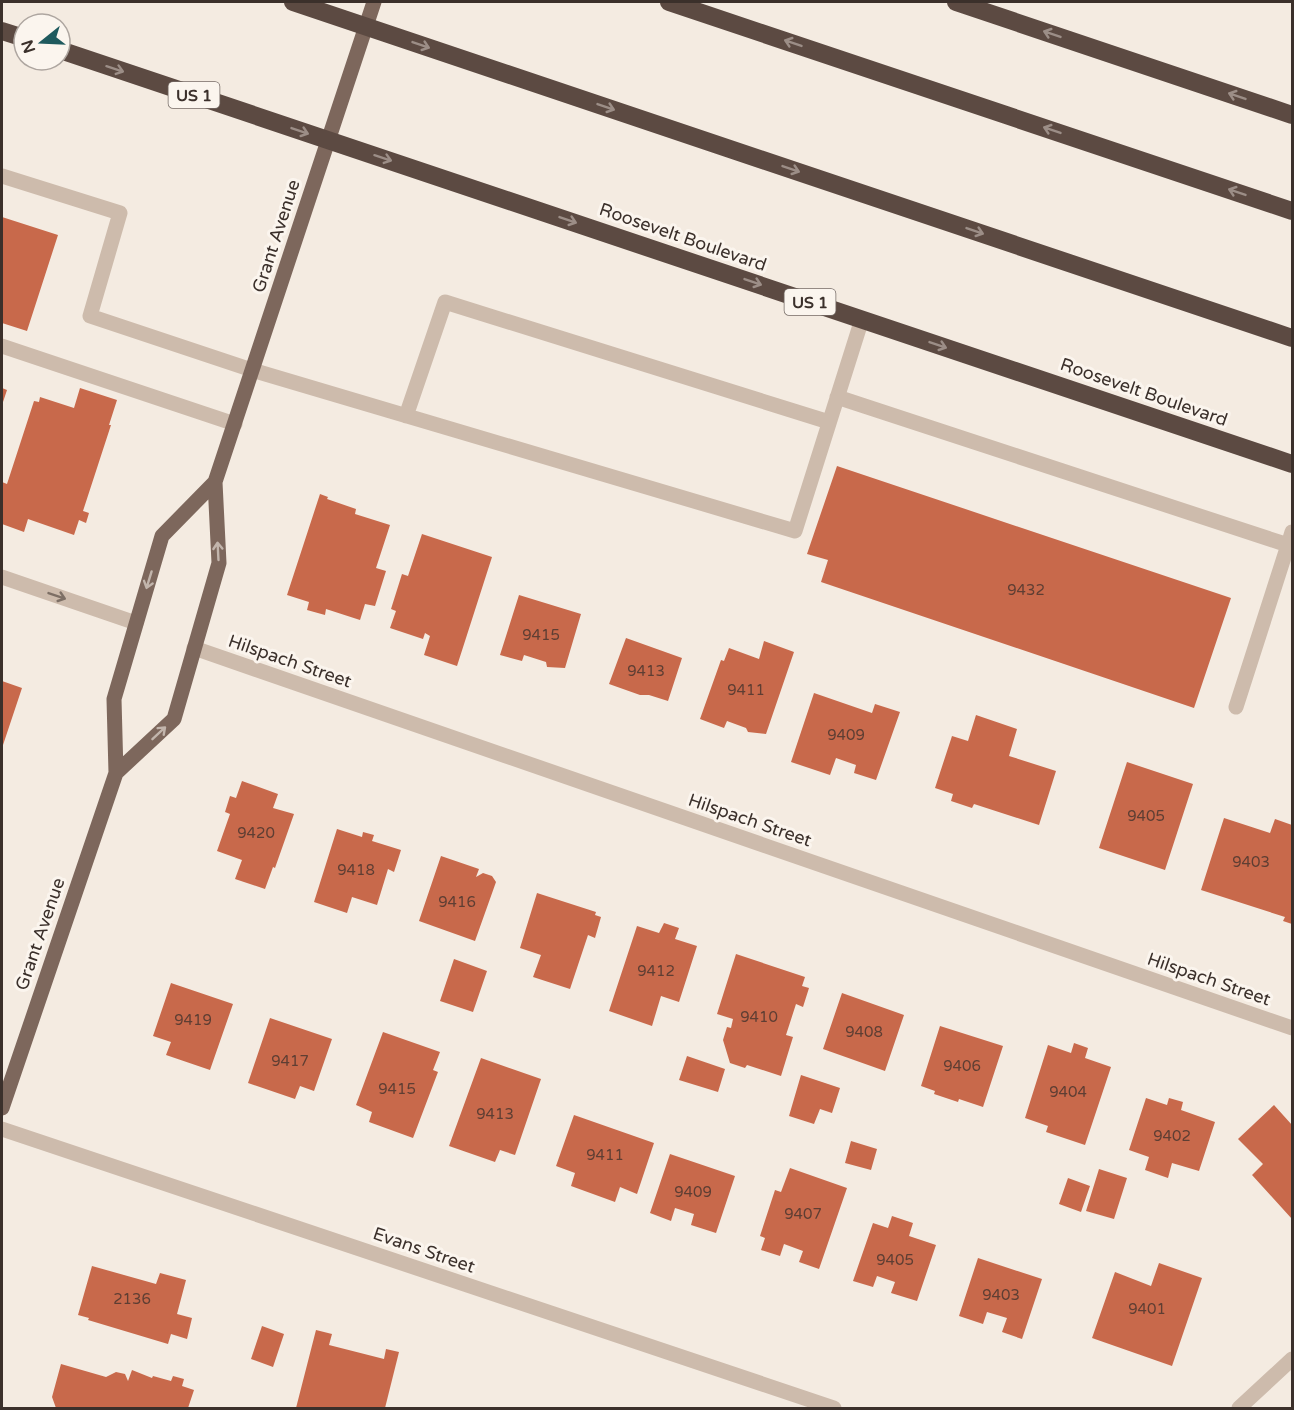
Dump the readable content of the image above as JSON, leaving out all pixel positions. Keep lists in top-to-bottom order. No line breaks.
{"streets":{"highway":["US 1","Roosevelt Boulevard"],"main road":["Grant Avenue"],"street":["Hilspach Street","Evans Street"]},"crossings":[["Grant Avenue","Roosevelt Boulevard"],["Grant Avenue","Hilspach Street"]],"house_numbers":["9432","9415","9413","9411","9409","9405","9420","9403","9418","9416","9412","9410","9419","9408","9417","9406","9415","9404","9413","9402","9411","9409","9407","9405","9403","2136","9401"],"north":"left"}
